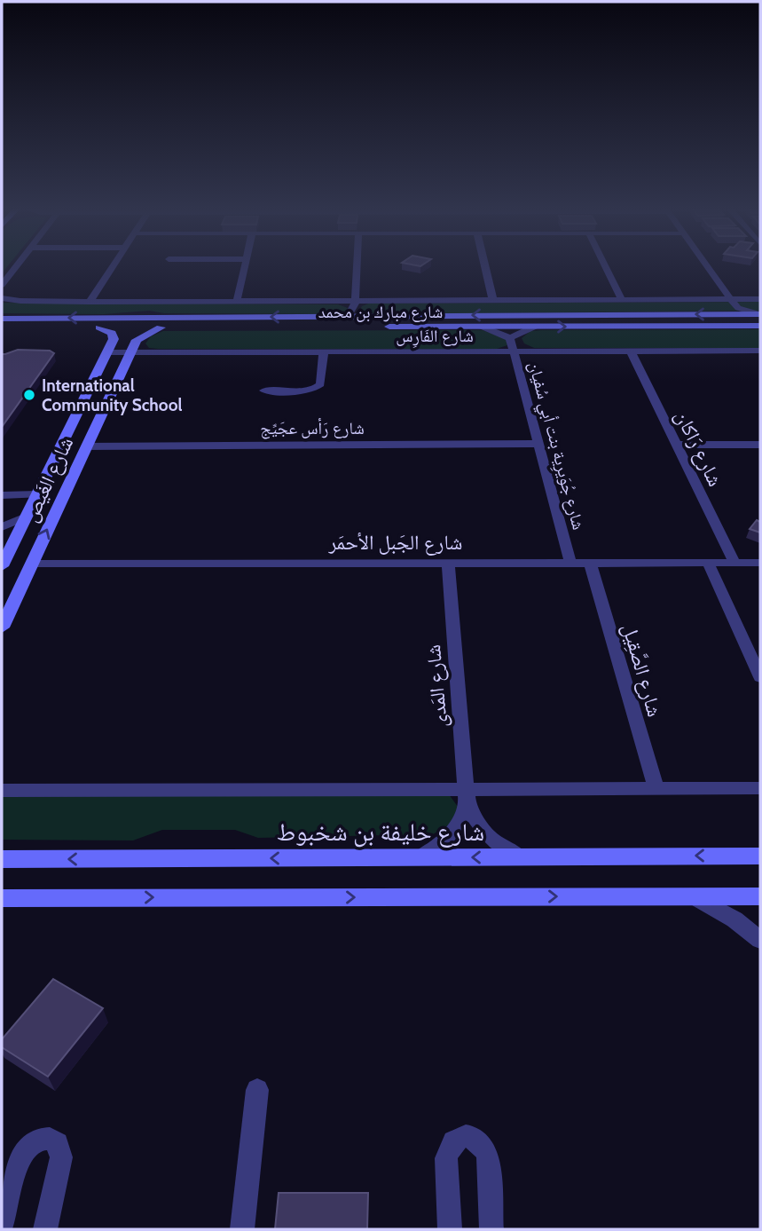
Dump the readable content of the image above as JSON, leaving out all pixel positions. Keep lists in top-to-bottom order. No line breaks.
{"streets":{"main road":["شارع مبارك بن محمد","شارع الغَيص","شارع خليفة بن شخبوط"],"street":["شارع الفَارِس","شارع رَأس عجَيِّج","شارع جُوَيرِية بنت أبي سُفيان","شارع رَاكان","شارع الجَبل الأحمَر","شارع الصَّقِيل","شارع المَدى"]},"crossings":[["شارع مبارك بن محمد","شارع جُوَيرِية بنت أبي سُفيان"],["شارع مبارك بن محمد","شارع الغَيص"],["شارع الفَارِس","شارع جُوَيرِية بنت أبي سُفيان"],["شارع الفَارِس","شارع رَاكان"],["شارع الفَارِس","شارع الغَيص"],["شارع رَأس عجَيِّج","شارع جُوَيرِية بنت أبي سُفيان"],["شارع رَأس عجَيِّج","شارع الغَيص"],["شارع جُوَيرِية بنت أبي سُفيان","شارع الجَبل الأحمَر"],["شارع رَاكان","شارع الجَبل الأحمَر"],["شارع الغَيص","شارع الجَبل الأحمَر"],["شارع الجَبل الأحمَر","شارع الصَّقِيل"],["شارع الجَبل الأحمَر","شارع المَدى"],["شارع المَدى","شارع خليفة بن شخبوط"]],"places":["International Community School"]}
